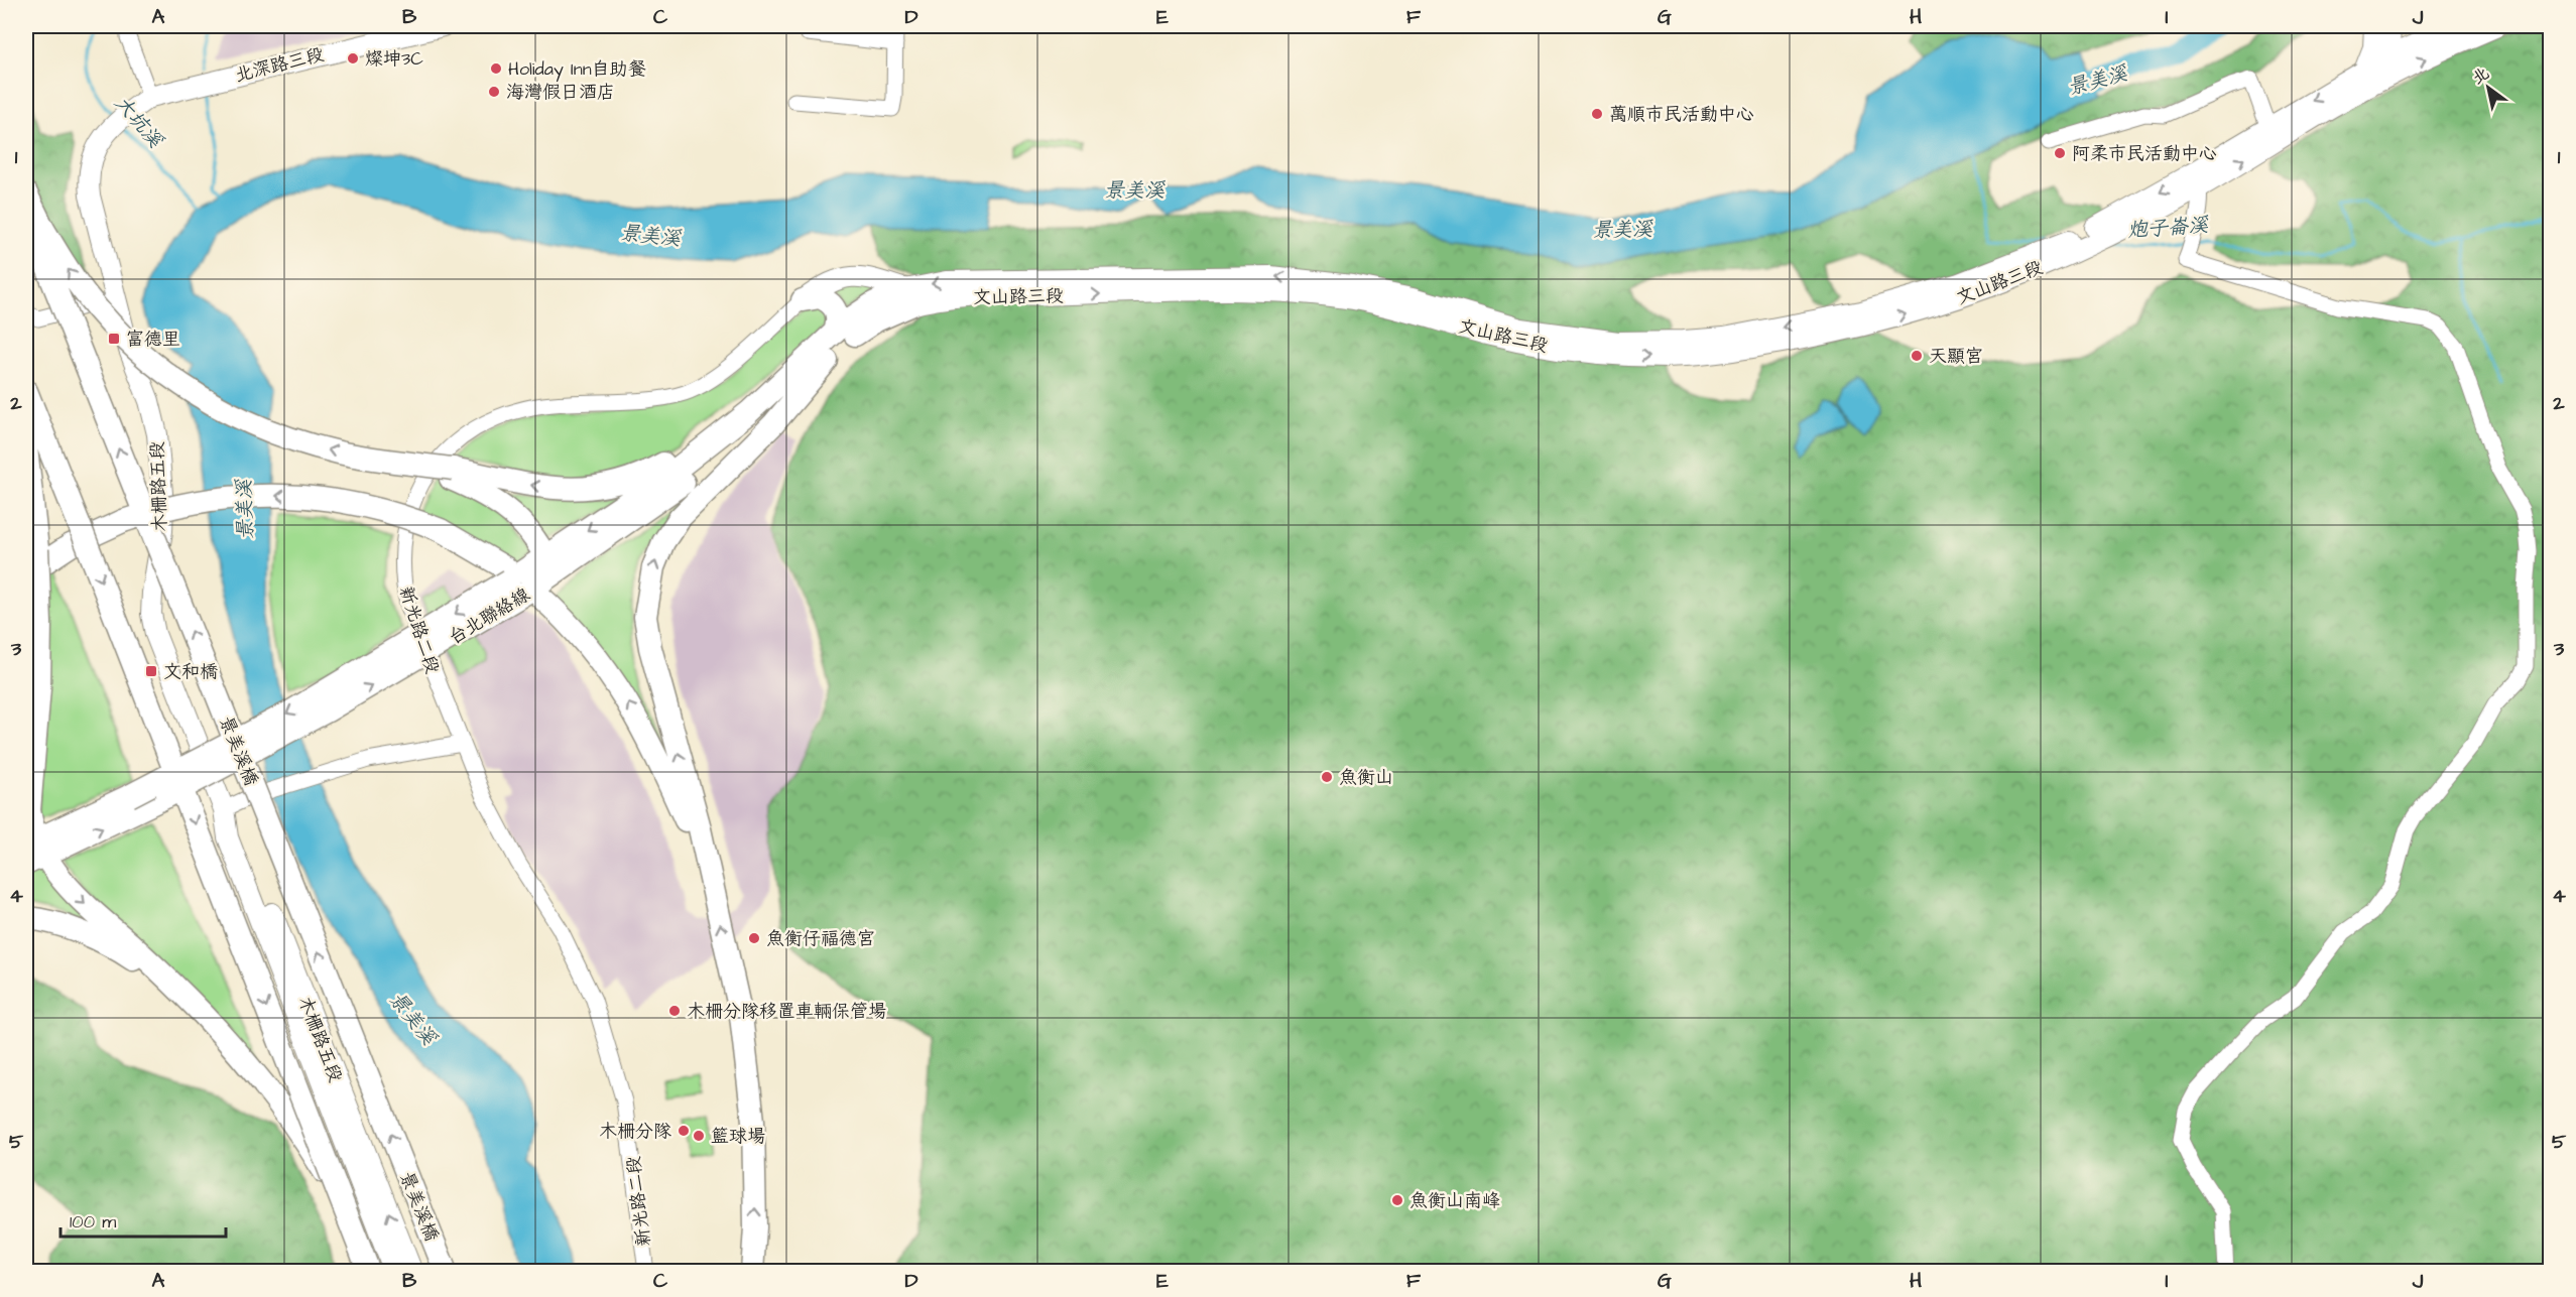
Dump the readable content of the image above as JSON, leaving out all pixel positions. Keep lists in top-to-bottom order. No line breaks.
{"streets":{"highway":["台北聯絡線","景美溪橋"],"main road":["北深路三段","文山路三段","木柵路五段","新光路二段"]},"crossings":[["北深路三段","木柵路五段"],["文山路三段","台北聯絡線"],["文山路三段","新光路二段"],["台北聯絡線","新光路二段"]],"water":["景美溪","大坑溪","炮子崙溪"],"places":{"other":["燦坤3C","Holiday Inn自助餐","海灣假日酒店","萬順市民活動中心","阿柔市民活動中心","天顯宮","魚衡山","魚衡仔福德宮","木柵分隊移置車輛保管場","木柵分隊","籃球場","魚衡山南峰"],"transit":["富德里","文和橋"]},"scale_bar":"100 m","north":"top left","grid":{"columns":["A","B","C","D","E","F","G","H","I","J"],"rows":["1","2","3","4","5"]}}
